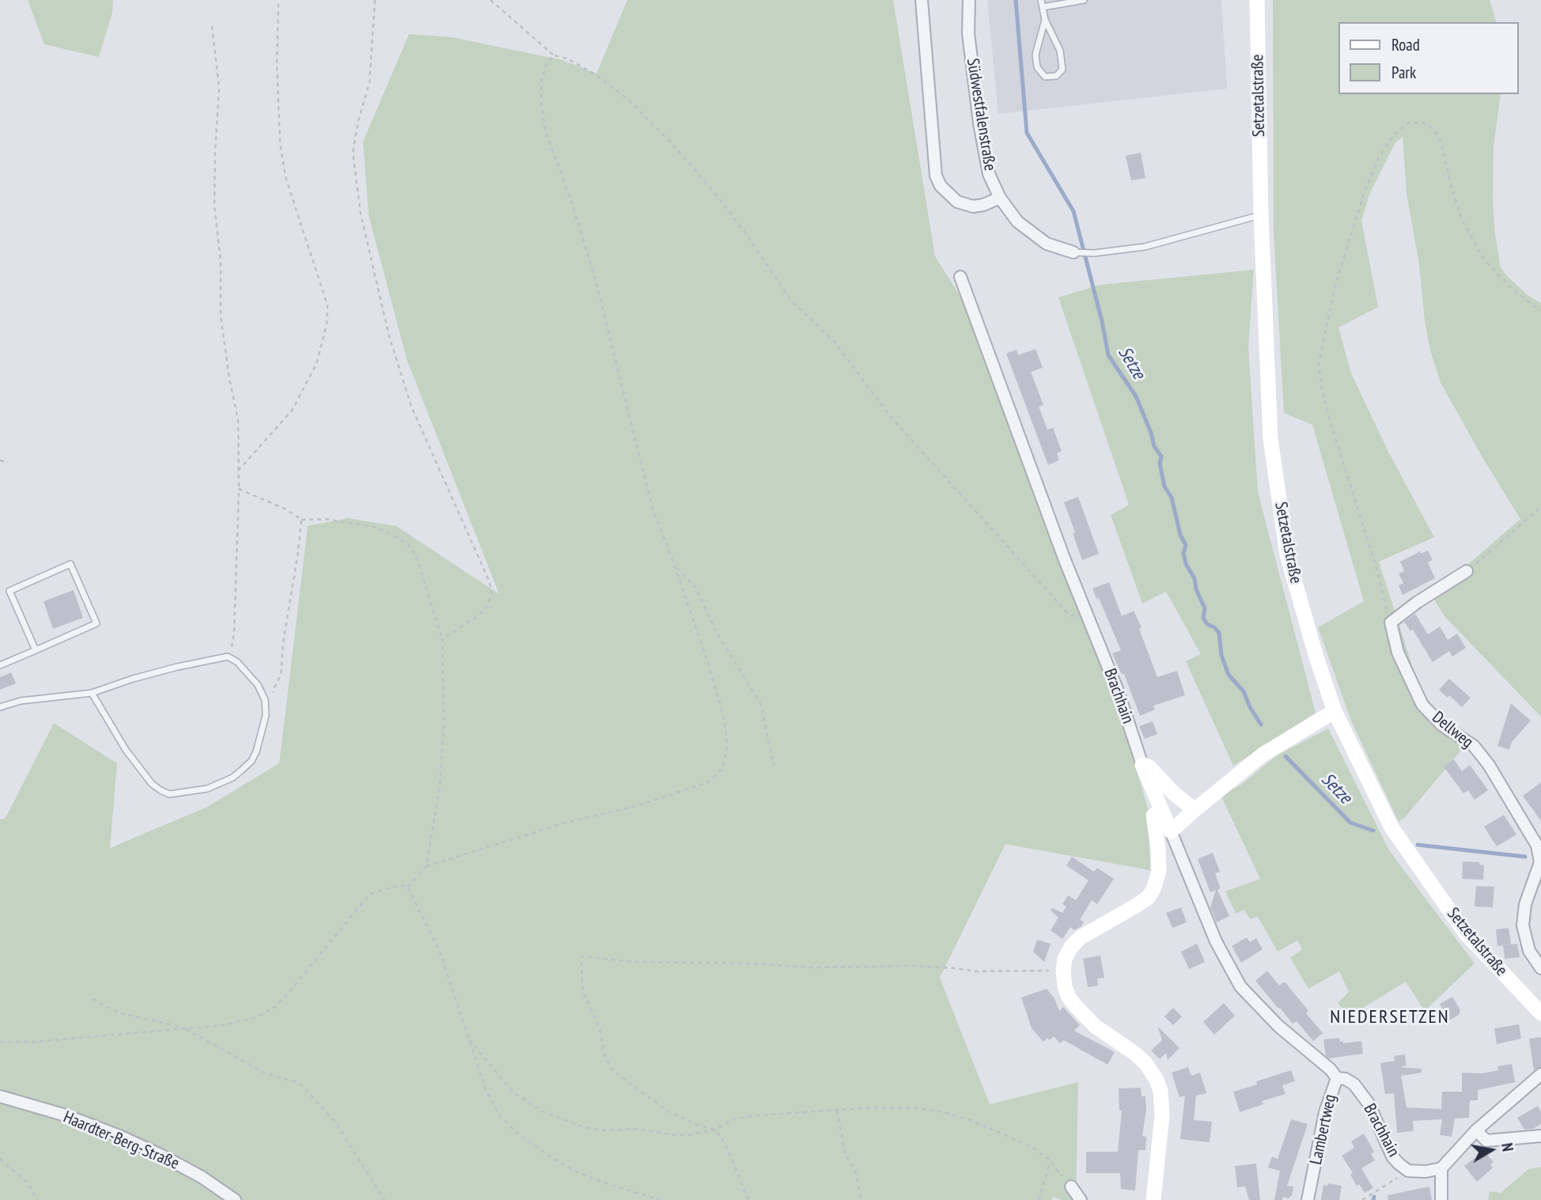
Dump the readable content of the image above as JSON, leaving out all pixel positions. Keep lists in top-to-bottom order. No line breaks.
{"streets":{"street":["Setzetalstraße","Südwestfalenstraße","Brachhain","Dellweg","Lambertweg","Haardter-Berg-Straße"]},"crossings":[["Setzetalstraße","Südwestfalenstraße"],["Brachhain","Lambertweg"]],"districts":["NIEDERSETZEN"],"water":["Setze"],"legend":["Road","Park"],"north":"right"}
